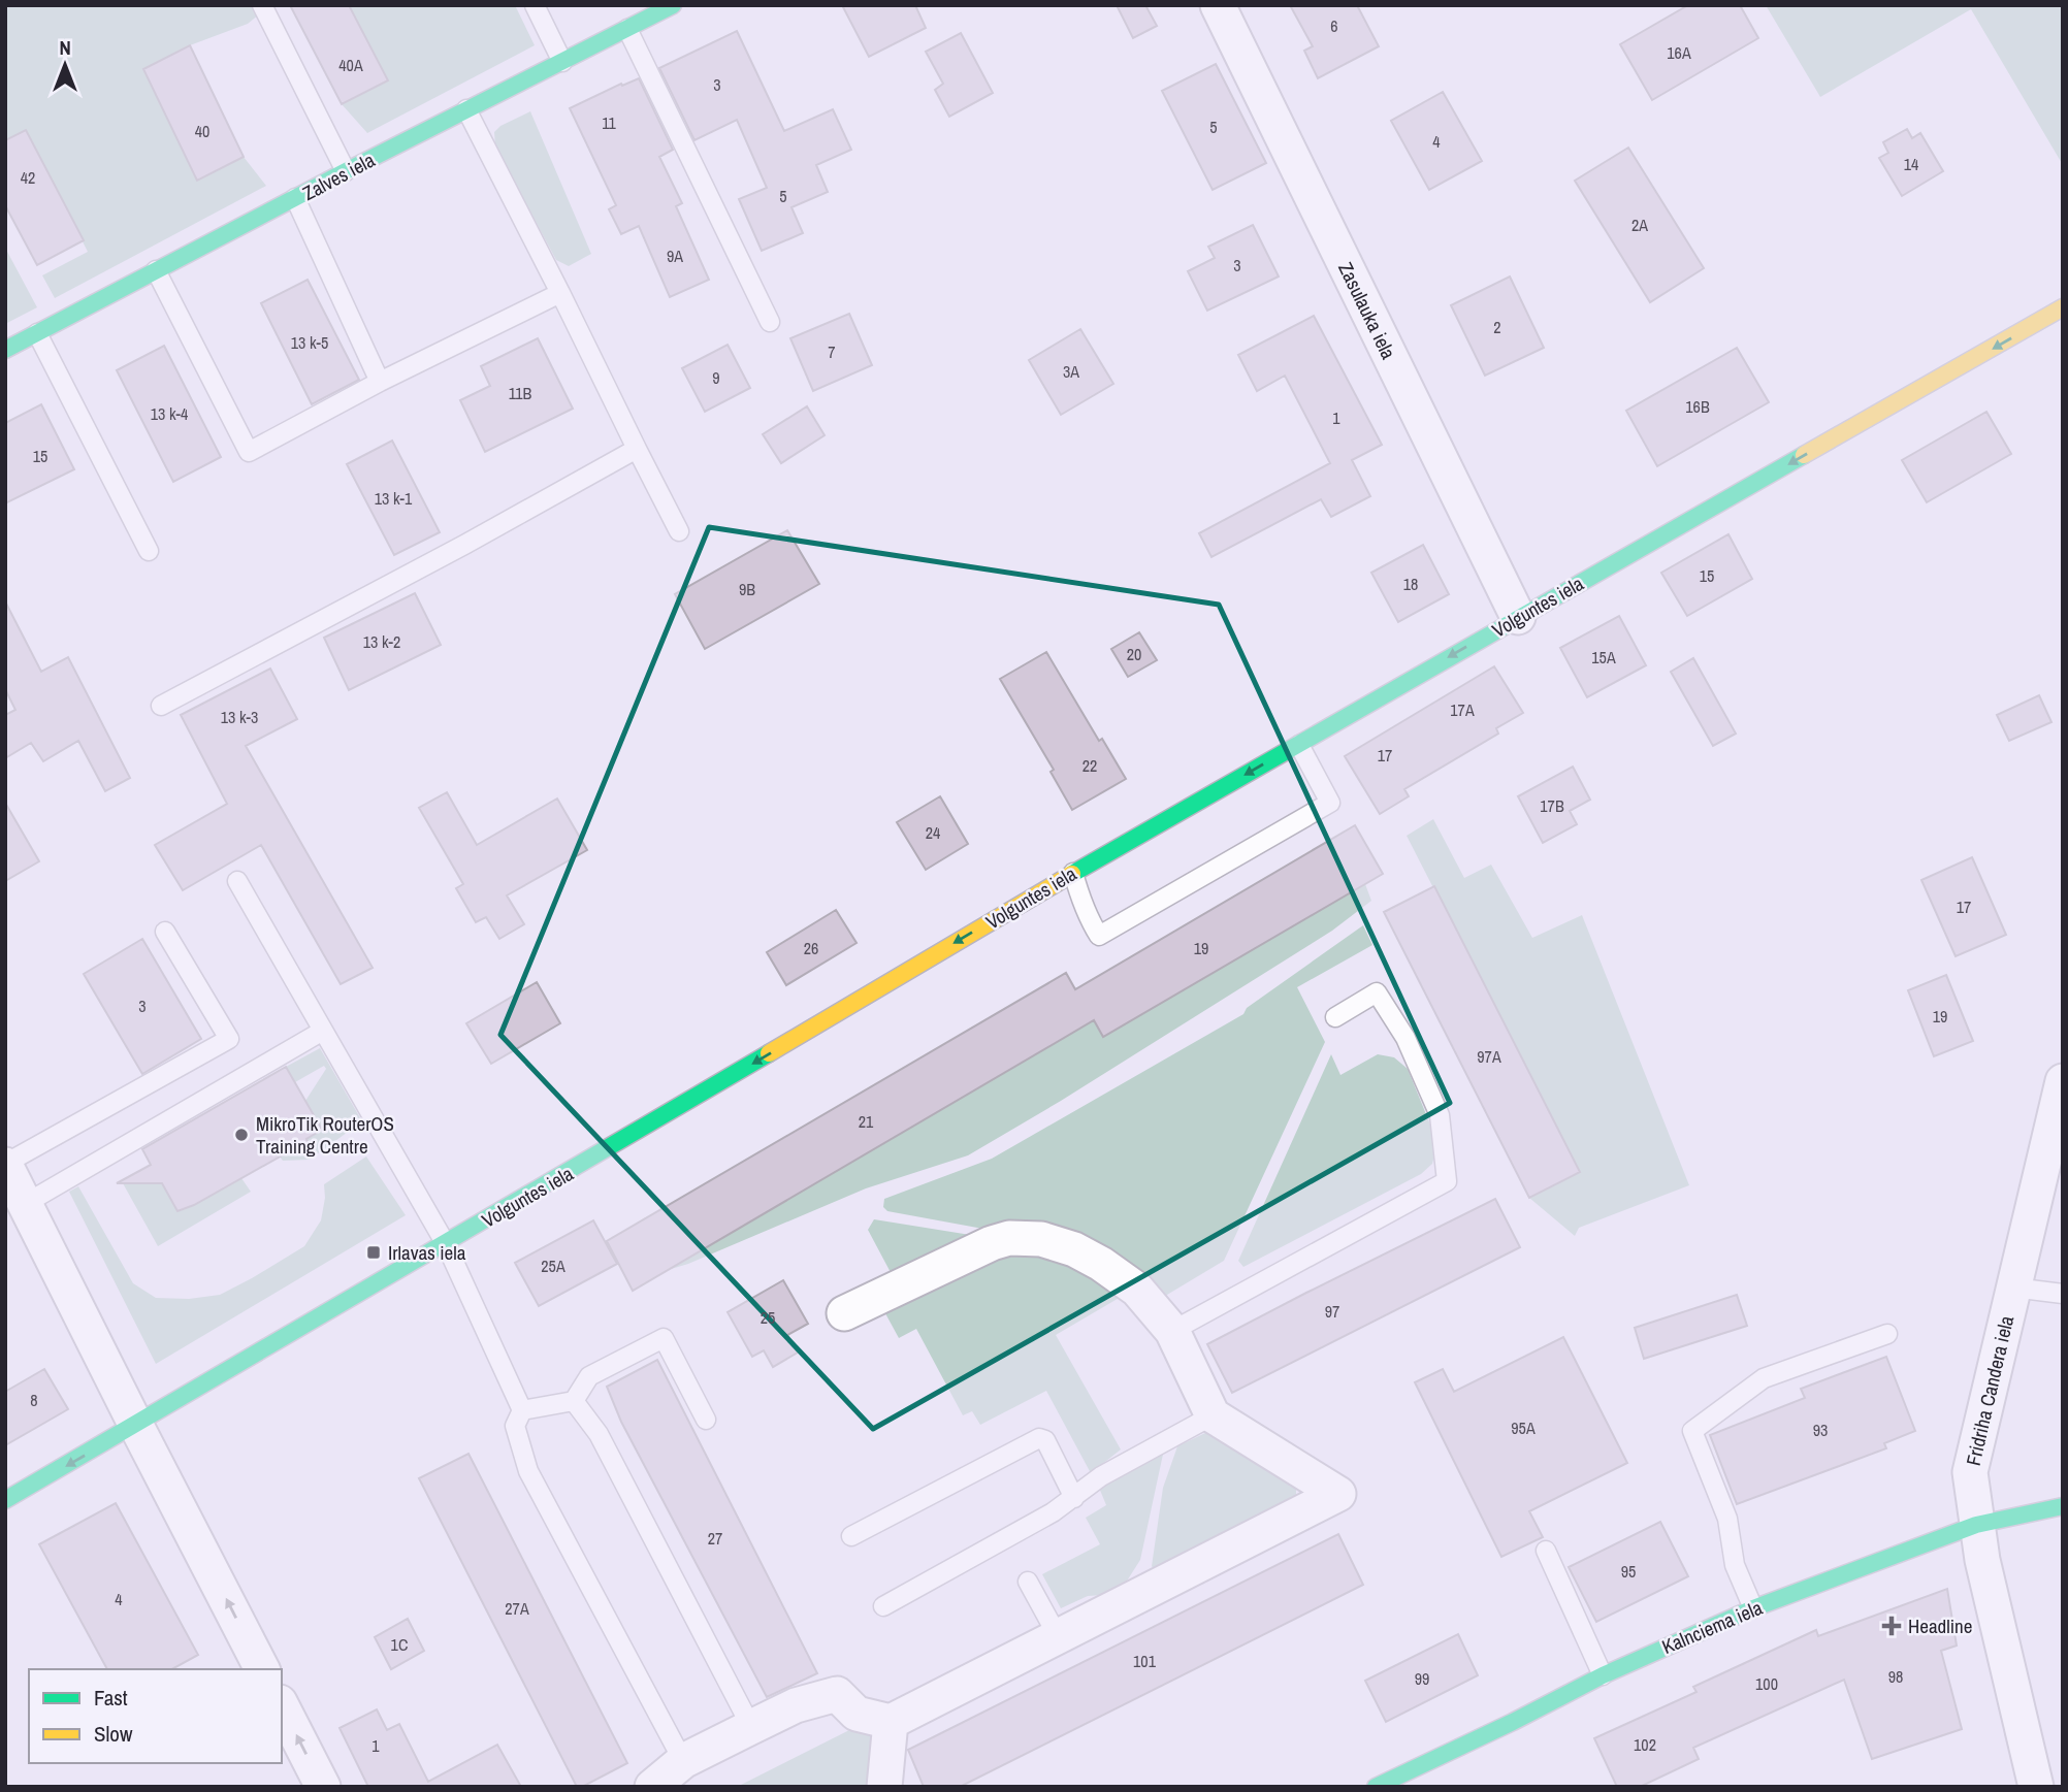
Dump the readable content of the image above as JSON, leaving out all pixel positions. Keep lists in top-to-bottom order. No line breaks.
{"streets":{"street":["Zalves iela","Zasulauka iela","Volguntes iela","Fridriha Candera iela","Kalnciema iela"]},"crossings":[["Zasulauka iela","Volguntes iela"],["Fridriha Candera iela","Kalnciema iela"]],"one_way":["Volguntes iela"],"places":{"other":["MikroTik RouterOS Training Centre"],"transit":["Irlavas iela"],"health":["Headline"]},"house_numbers":["6","16A","40A","3","11","5","40","4","14","42","5","2A","9A","3","2","13 k-5","7","3A","9","11B","16B","13 k-4","1","15","13 k-1","15","18","9B","13 k-2","20","15A","17A","13 k-3","17","22","17B","24","17","26","19","3","19","97A","21","25A","97","25","8","95A","93","27","95","4","27A","1C","101","98","99","100","102","1"],"legend":["Fast","Slow"],"north":"top"}
